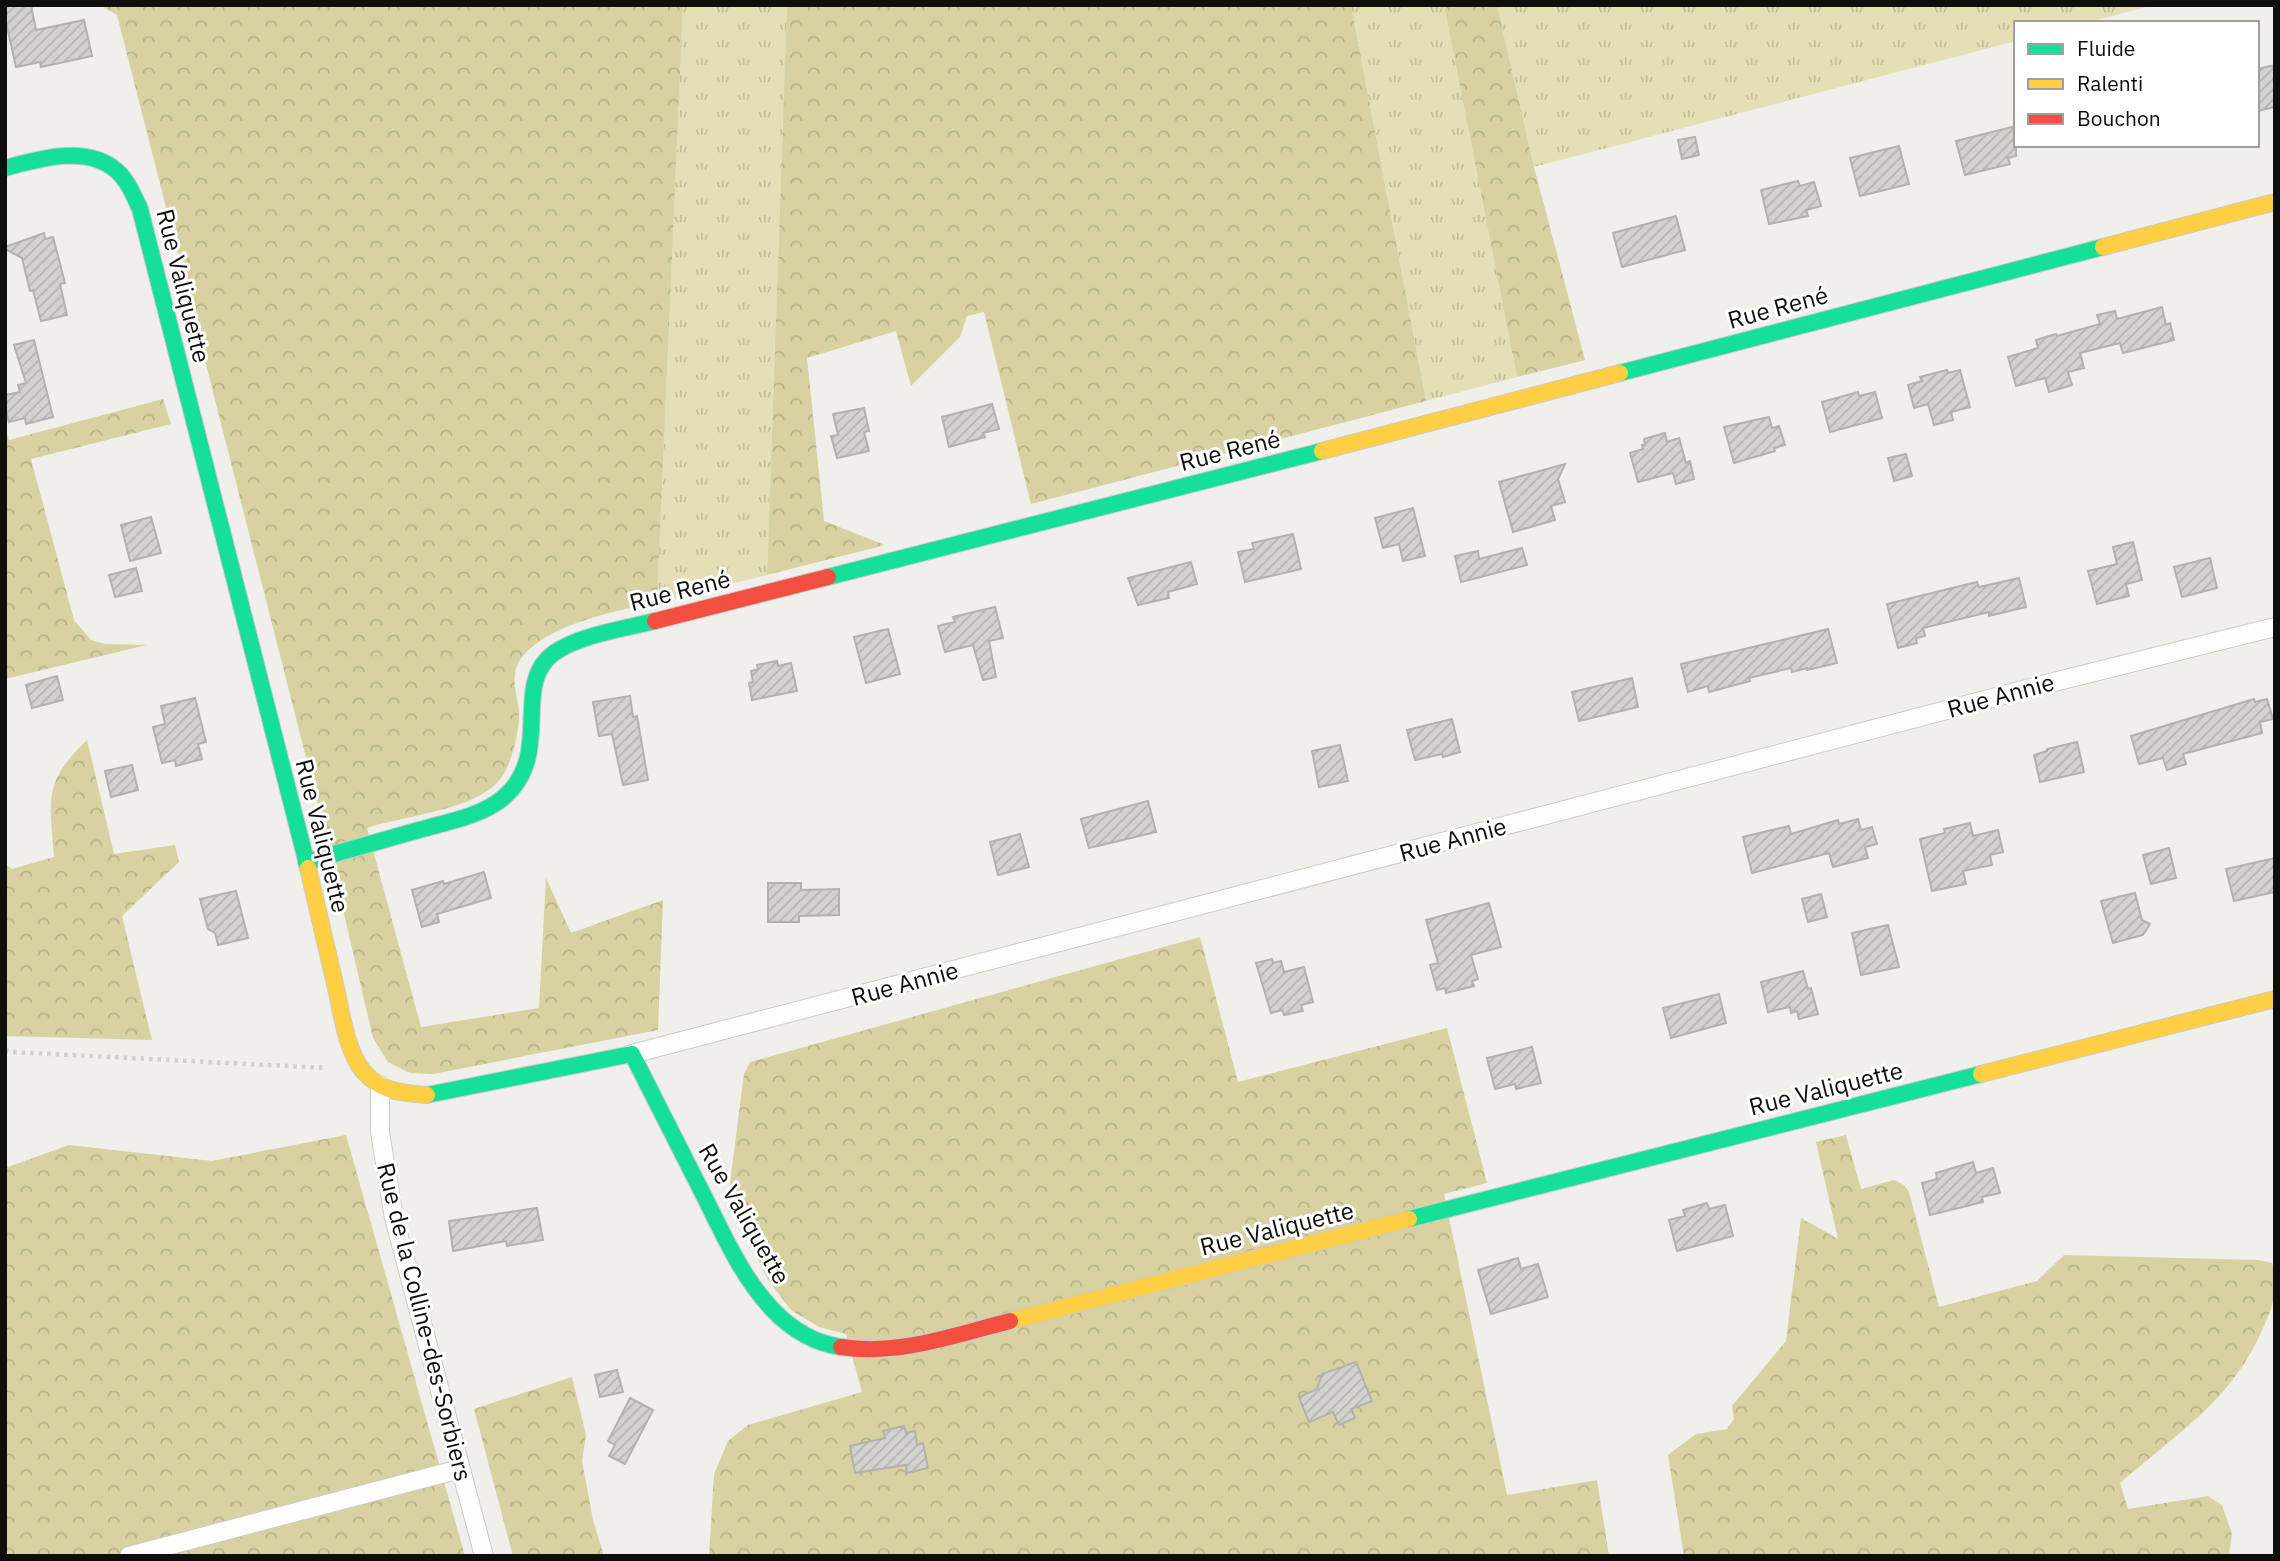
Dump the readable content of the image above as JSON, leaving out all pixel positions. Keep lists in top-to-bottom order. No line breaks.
{"streets":{"street":["Rue Valiquette","Rue René","Rue Annie","Rue de la Colline-des-Sorbiers"]},"crossings":[["Rue Valiquette","Rue René"],["Rue Valiquette","Rue Annie"],["Rue Valiquette","Rue de la Colline-des-Sorbiers"]],"legend":["Fluide","Ralenti","Bouchon"]}
